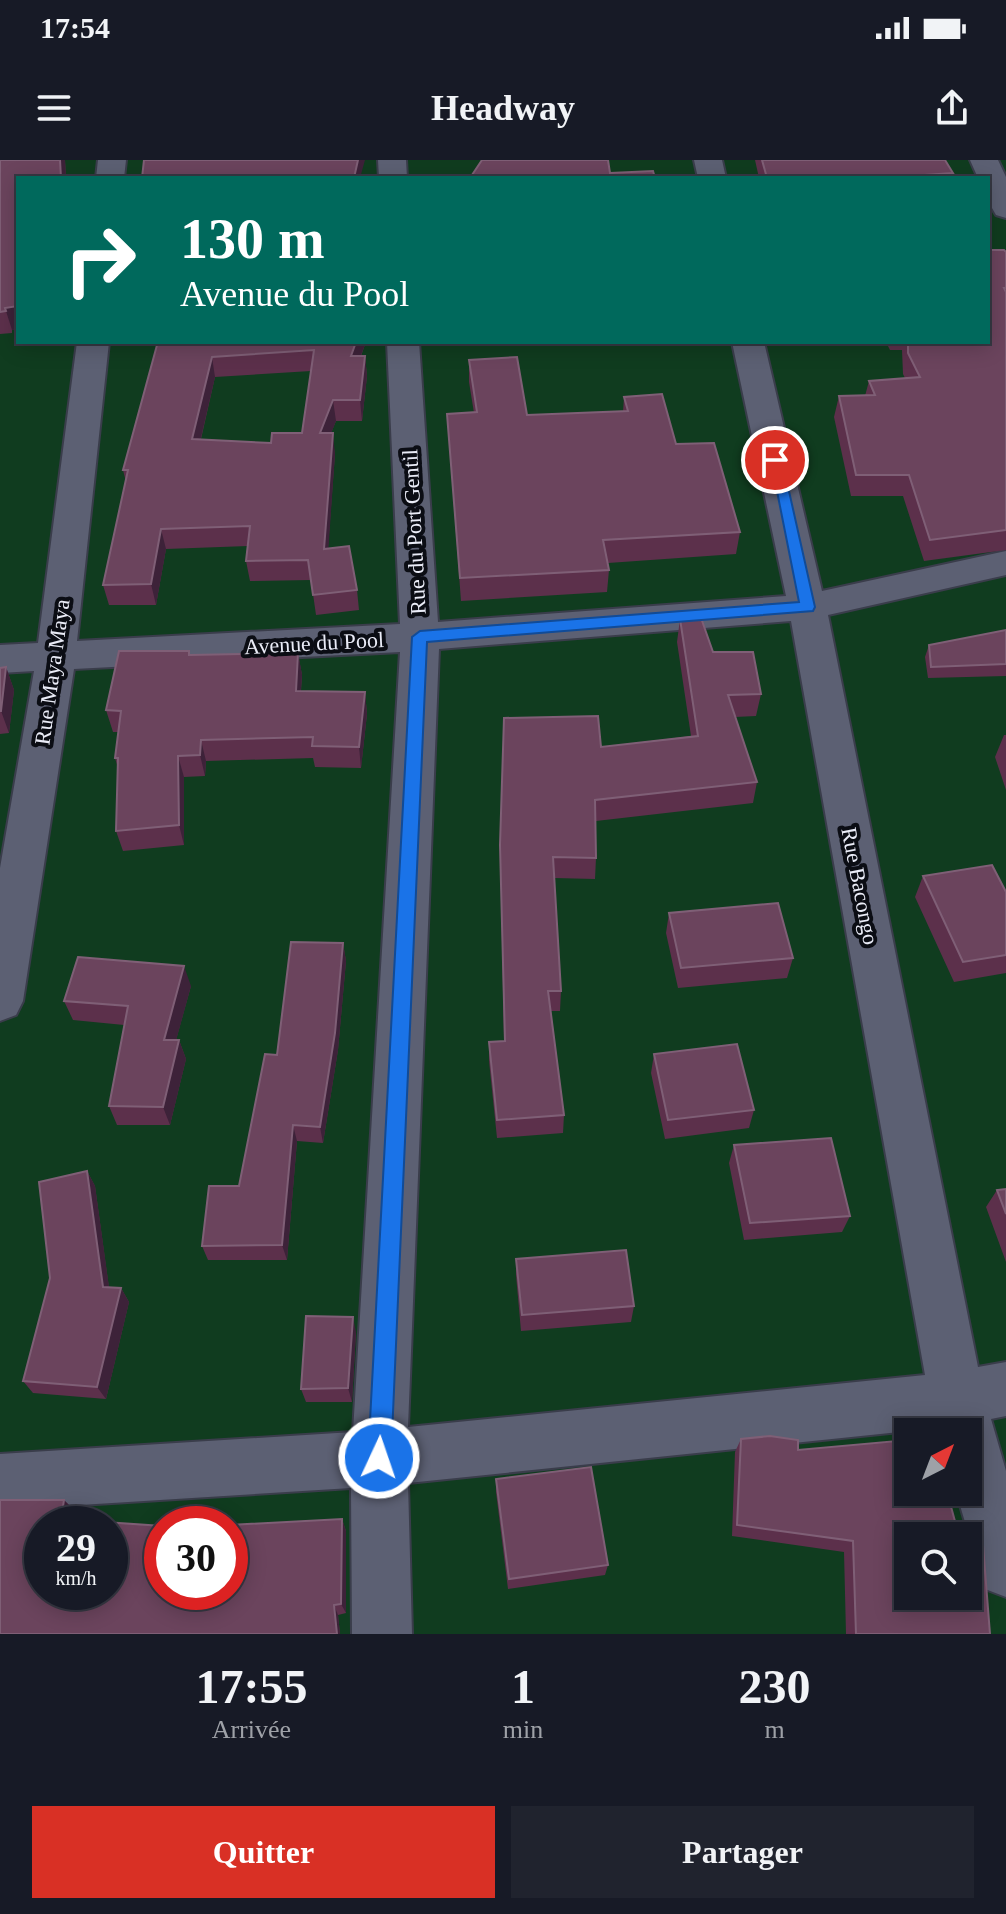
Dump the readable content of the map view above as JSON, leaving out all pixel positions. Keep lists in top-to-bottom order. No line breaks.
{"streets":{"street":["Rue du Port Gentil","Avenue du Pool","Rue Maya Maya","Rue Bacongo"]},"crossings":[["Rue du Port Gentil","Avenue du Pool"],["Avenue du Pool","Rue Maya Maya"],["Avenue du Pool","Rue Bacongo"]],"north":"top right","page":{"status":"17:54","header":"Headway","turn":["130 m","Avenue du Pool"],"speed":"29 km/h","limit":"30","eta":["17:55","Arrivée","1","min","230","m"],"buttons":["Quitter","Partager"]}}
